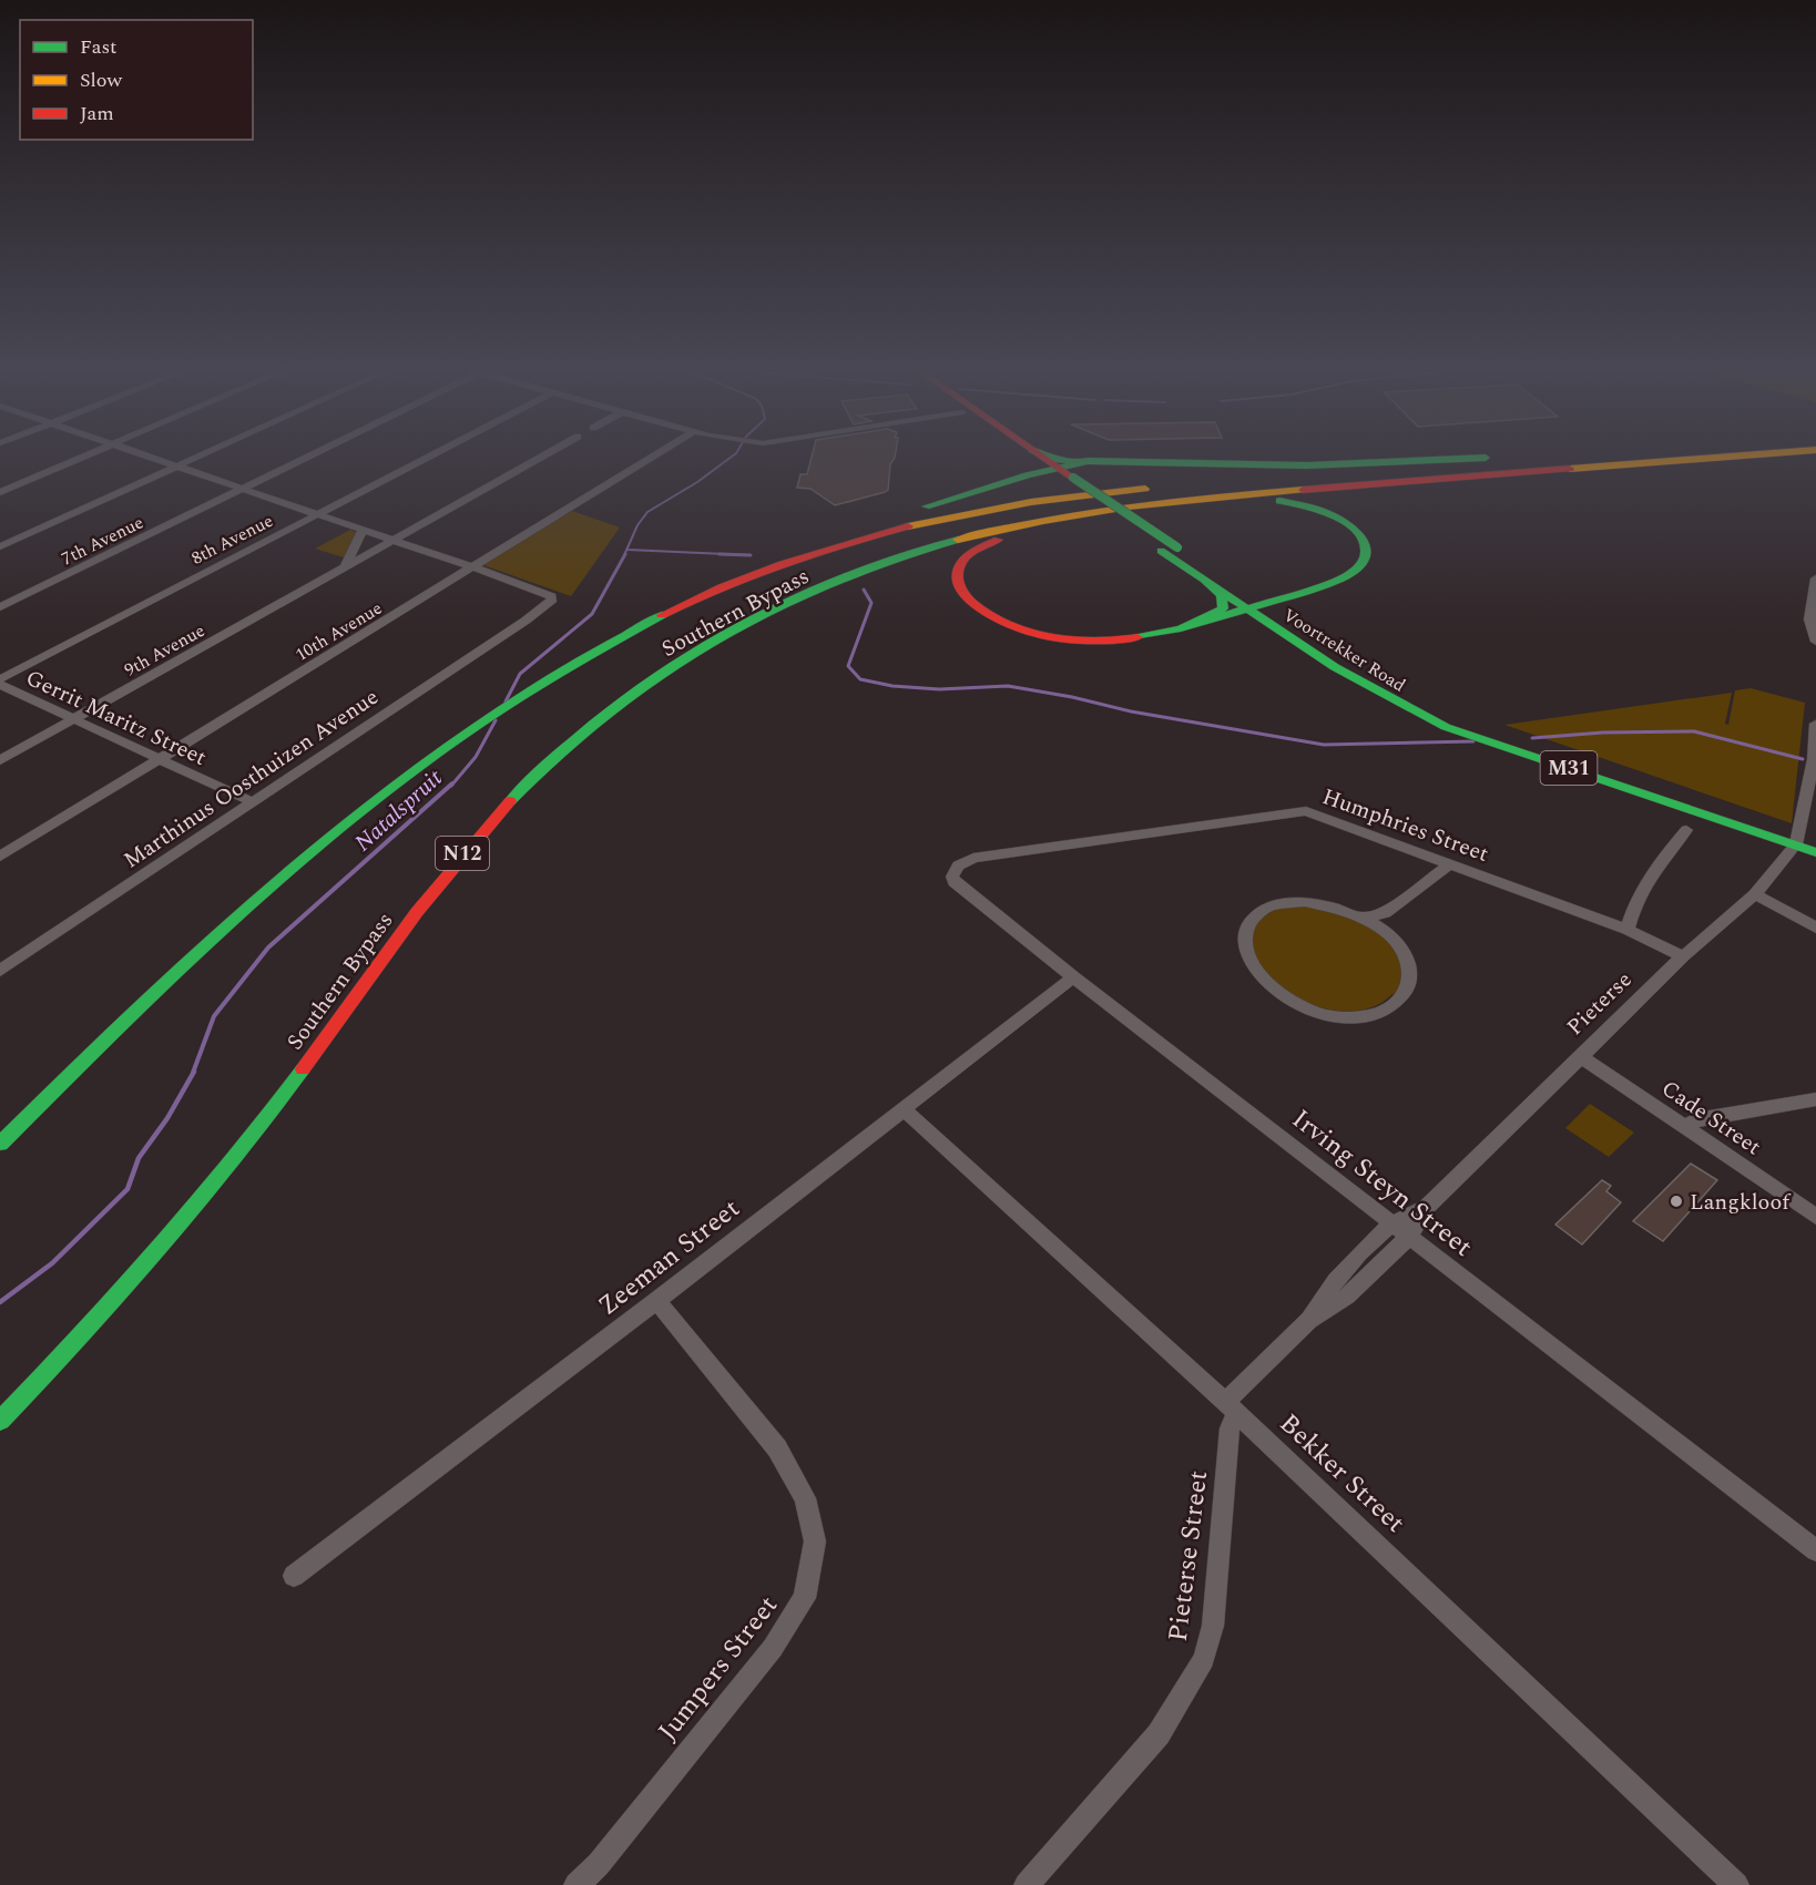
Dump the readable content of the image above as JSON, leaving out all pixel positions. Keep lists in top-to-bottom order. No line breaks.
{"streets":{"main road":["Southern Bypass","Voortrekker Road","M31","N12"],"street":["8th Avenue","7th Avenue","10th Avenue","9th Avenue","Gerrit Maritz Street","Marthinus Oosthuizen Avenue","Humphries Street","Pieterse","Cade Street","Irving Steyn Street","Zeeman Street","Bekker Street","Pieterse Street","Jumpers Street"]},"crossings":[["10th Avenue","Gerrit Maritz Street"],["10th Avenue","Marthinus Oosthuizen Avenue"],["9th Avenue","Gerrit Maritz Street"],["Voortrekker Road","Pieterse"],["Gerrit Maritz Street","Marthinus Oosthuizen Avenue"],["Humphries Street","Pieterse"],["Humphries Street","Irving Steyn Street"],["Pieterse","Cade Street"],["Pieterse","Irving Steyn Street"],["Pieterse","Bekker Street"],["Pieterse","Pieterse Street"],["Irving Steyn Street","Zeeman Street"],["Zeeman Street","Bekker Street"],["Zeeman Street","Jumpers Street"],["Bekker Street","Pieterse Street"]],"water":["Natalspruit"],"places":["Langkloof"],"legend":["Fast","Slow","Jam"]}
